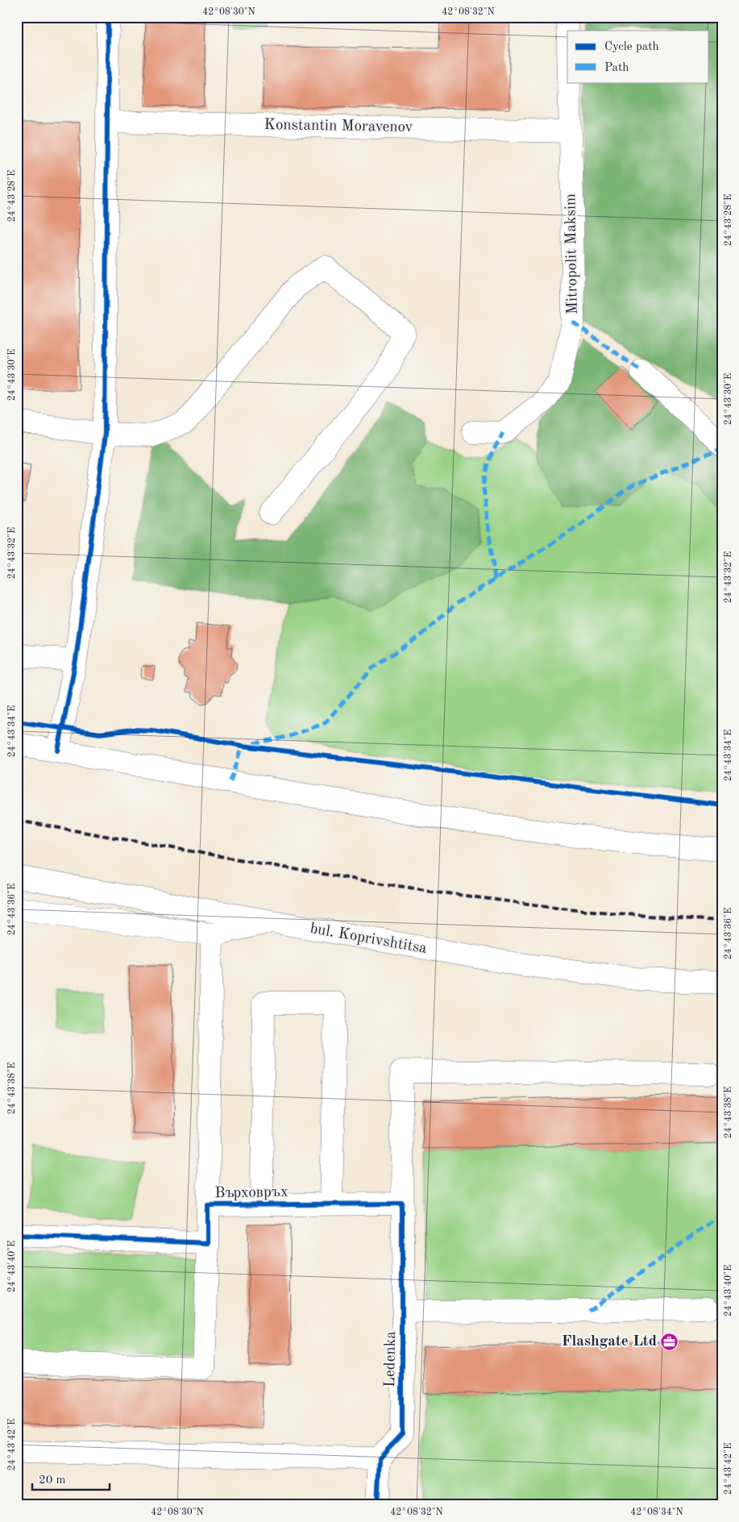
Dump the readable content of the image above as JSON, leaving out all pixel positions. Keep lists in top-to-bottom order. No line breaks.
{"streets":{"street":["Konstantin Moravenov","Mitropolit Maksim","bul. Koprivshtitsa","Върховръх","Ledenka"]},"crossings":[["Konstantin Moravenov","Mitropolit Maksim"],["Върховръх","Ledenka"]],"places":{"office":["Flashgate Ltd"]},"legend":["Cycle path","Path"],"scale_bar":"20 m","coordinates":["42°08'30\"N","42°08'32\"N","24°43'28\"E","24°43'30\"E","24°43'32\"E","24°43'34\"E","24°43'36\"E","24°43'38\"E","24°43'40\"E","24°43'42\"E","42°08'34\"N"]}
